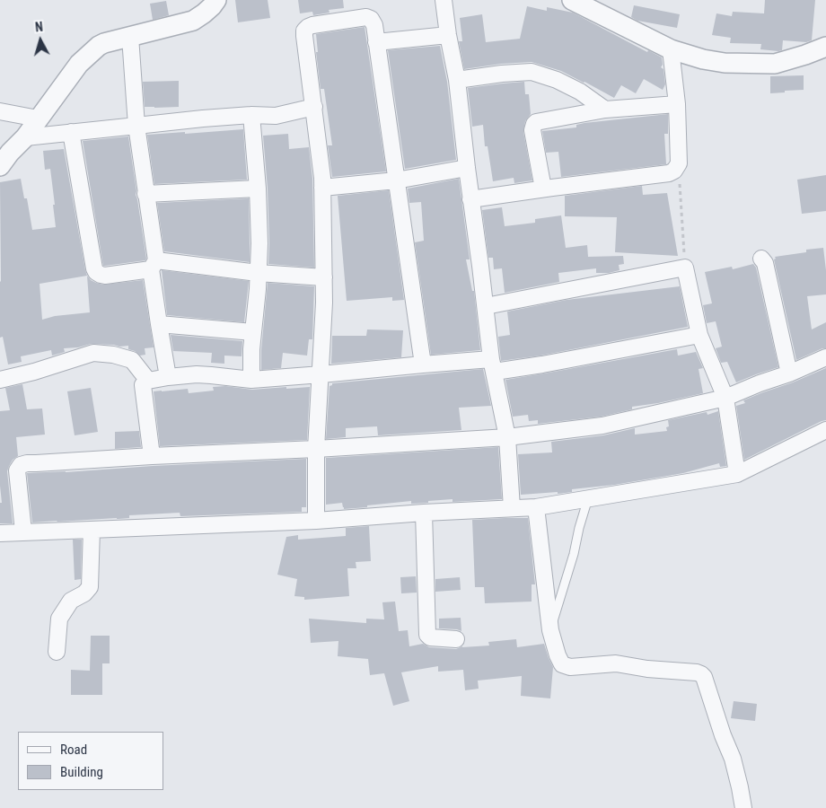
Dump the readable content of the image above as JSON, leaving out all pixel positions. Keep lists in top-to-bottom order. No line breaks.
{"legend":["Road","Building"],"north":"top"}
